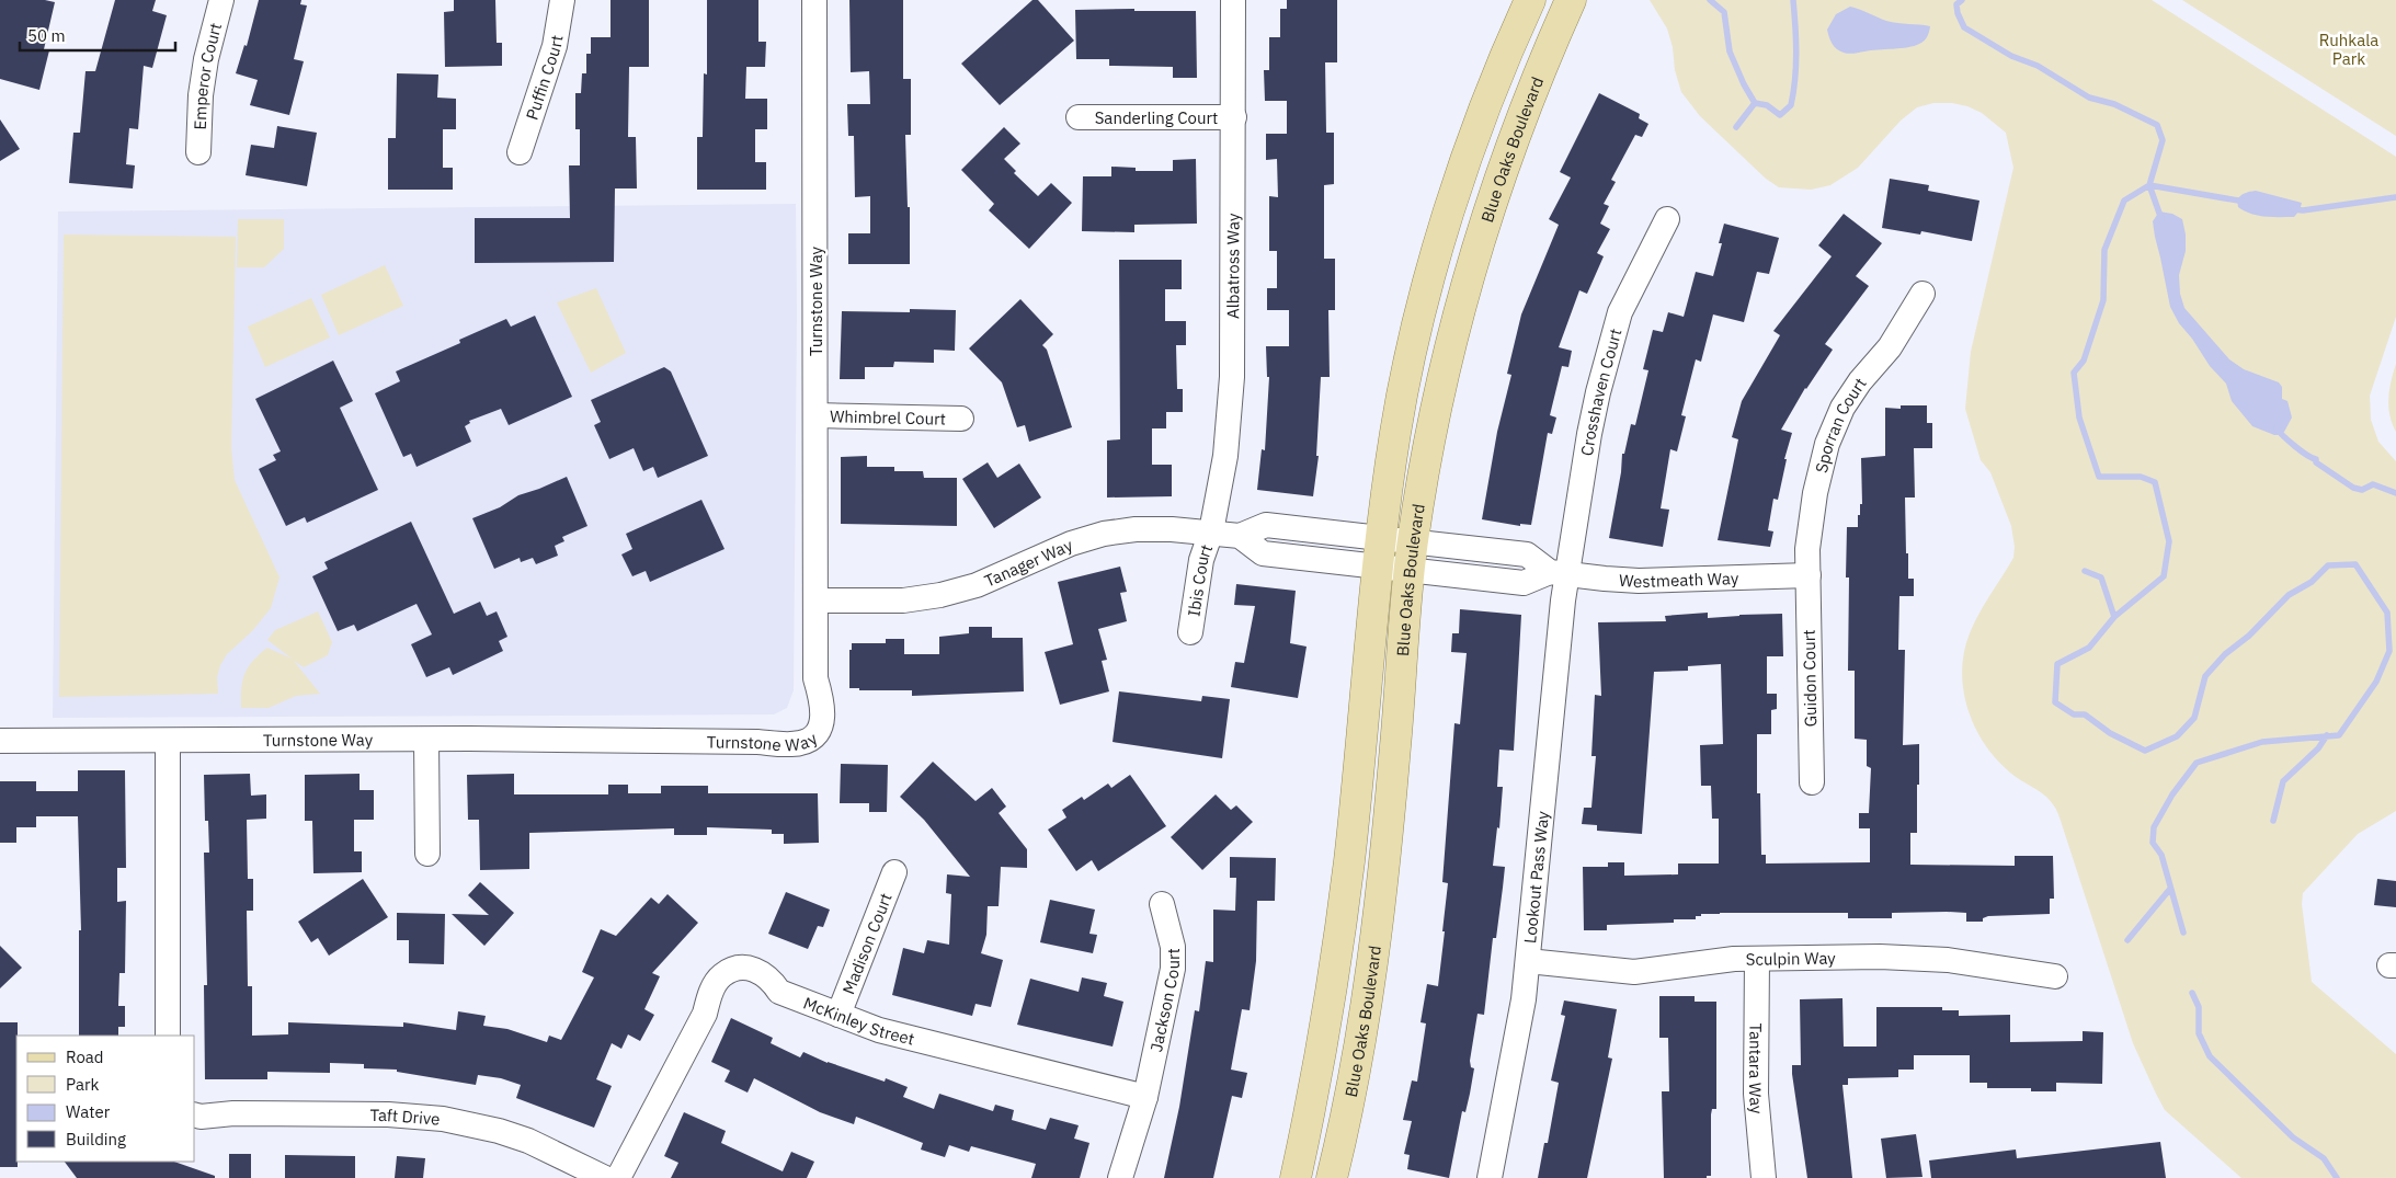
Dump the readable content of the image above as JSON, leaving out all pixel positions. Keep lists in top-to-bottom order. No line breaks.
{"streets":{"main road":["Blue Oaks Boulevard"],"street":["Emperor Court","Puffin Court","Sanderling Court","Albatross Way","Turnstone Way","Crosshaven Court","Whimbrel Court","Sporran Court","Tanager Way","Westmeath Way","Ibis Court","Guidon Court","Lookout Pass Way","Madison Court","Sculpin Way","Jackson Court","McKinley Street","Tantara Way","Taft Drive"]},"crossings":[["Sanderling Court","Albatross Way"],["Blue Oaks Boulevard","Tanager Way"],["Blue Oaks Boulevard","Westmeath Way"],["Albatross Way","Tanager Way"],["Albatross Way","Ibis Court"],["Turnstone Way","Whimbrel Court"],["Turnstone Way","Tanager Way"],["Crosshaven Court","Westmeath Way"],["Crosshaven Court","Lookout Pass Way"],["Sporran Court","Westmeath Way"],["Sporran Court","Guidon Court"],["Tanager Way","Westmeath Way"],["Tanager Way","Ibis Court"],["Westmeath Way","Guidon Court"],["Westmeath Way","Lookout Pass Way"],["Lookout Pass Way","Sculpin Way"],["Madison Court","McKinley Street"],["Sculpin Way","Tantara Way"],["Jackson Court","McKinley Street"]],"parks":["Ruhkala Park"],"legend":["Road","Park","Water","Building"],"scale_bar":"50 m"}
